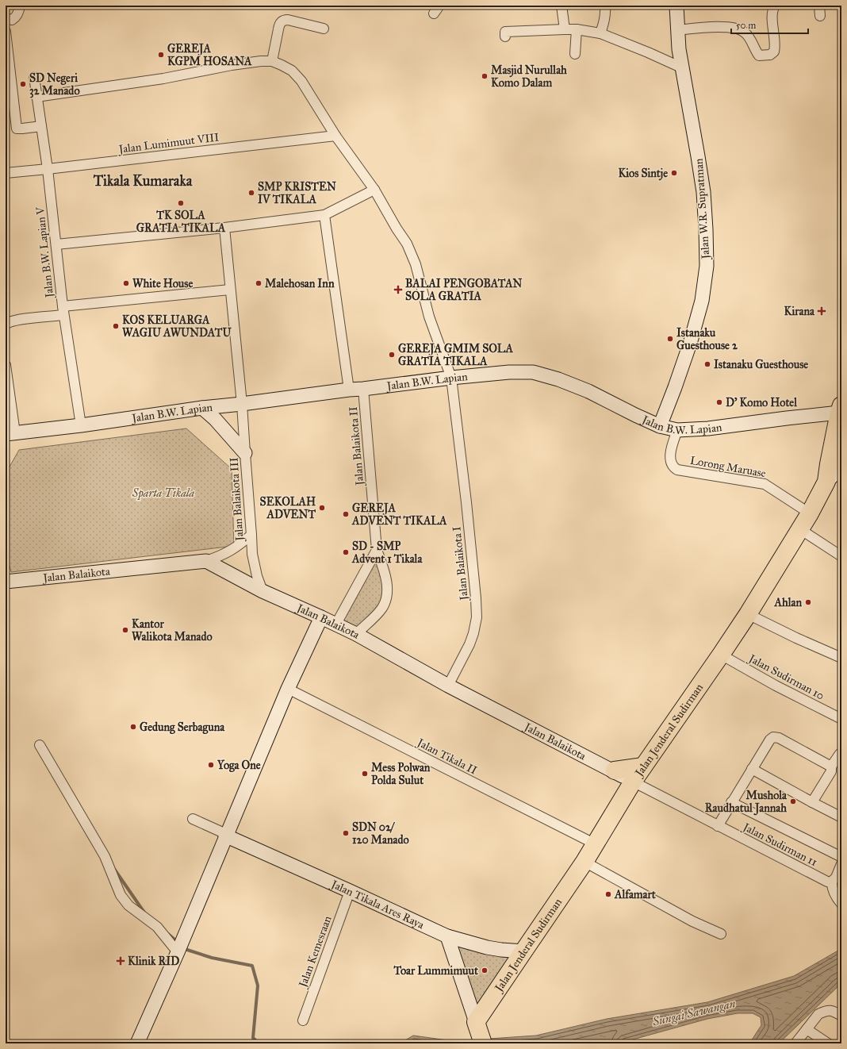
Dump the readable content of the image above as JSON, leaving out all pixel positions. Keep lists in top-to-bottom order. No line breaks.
{"streets":{"highway":["Jalan Jenderal Sudirman"],"street":["Jalan Lumimuut VIII","Jalan W.R. Supratman","Jalan B.W. Lapian V","Jalan B.W. Lapian","Jalan Balaikota II","Lorong Maruase","Jalan Balaikota III","Jalan Balaikota I","Jalan Balaikota","Jalan Sudirman 10","Jalan Tikala II","Jalan Sudirman 11","Jalan Tikala Ares Raya","Jalan Kemesraan"]},"crossings":[["Jalan Lumimuut VIII","Jalan B.W. Lapian V"],["Jalan Lumimuut VIII","Jalan Balaikota I"],["Jalan W.R. Supratman","Jalan B.W. Lapian"],["Jalan B.W. Lapian V","Jalan B.W. Lapian"],["Jalan B.W. Lapian","Jalan Balaikota II"],["Jalan B.W. Lapian","Lorong Maruase"],["Jalan B.W. Lapian","Jalan Balaikota III"],["Jalan B.W. Lapian","Jalan Balaikota I"],["Jalan B.W. Lapian","Jalan Jenderal Sudirman"],["Jalan Balaikota II","Jalan Balaikota"],["Lorong Maruase","Jalan Jenderal Sudirman"],["Jalan Balaikota III","Jalan Balaikota"],["Jalan Balaikota I","Jalan Balaikota"],["Jalan Balaikota","Jalan Jenderal Sudirman"],["Jalan Balaikota","Jalan Sudirman 11"],["Jalan Sudirman 10","Jalan Jenderal Sudirman"],["Jalan Jenderal Sudirman","Jalan Tikala II"],["Jalan Jenderal Sudirman","Jalan Sudirman 11"],["Jalan Jenderal Sudirman","Jalan Tikala Ares Raya"],["Jalan Tikala Ares Raya","Jalan Kemesraan"]],"districts":["Tikala Kumaraka"],"water":["Sungai Sawangan"],"parks":["Sparta Tikala"],"places":{"other":["GEREJA KGPM HOSANA","Masjid Nurullah Komo Dalam","SD Negeri 32 Manado","Kios Sintje","SMP KRISTEN IV TIKALA","TK SOLA GRATIA TIKALA","White House","Malehosan Inn","KOS KELUARGA WAGIU AWUNDATU","Istanaku Guesthouse 2","GEREJA GMIM SOLA GRATIA TIKALA","Istanaku Guesthouse","D' Komo Hotel","SEKOLAH ADVENT","GEREJA ADVENT TIKALA","SD - SMP Advent 1 Tikala","Ahlan","Kantor Walikota Manado","Gedung Serbaguna","Yoga One","Mess Polwan Polda Sulut","Mushola Raudhatul Jannah","SDN 02/ 120 Manado","Alfamart","Toar Lummimuut"],"health":["BALAI PENGOBATAN SOLA GRATIA","Kirana","Klinik RID"]},"scale_bar":"50 m"}
